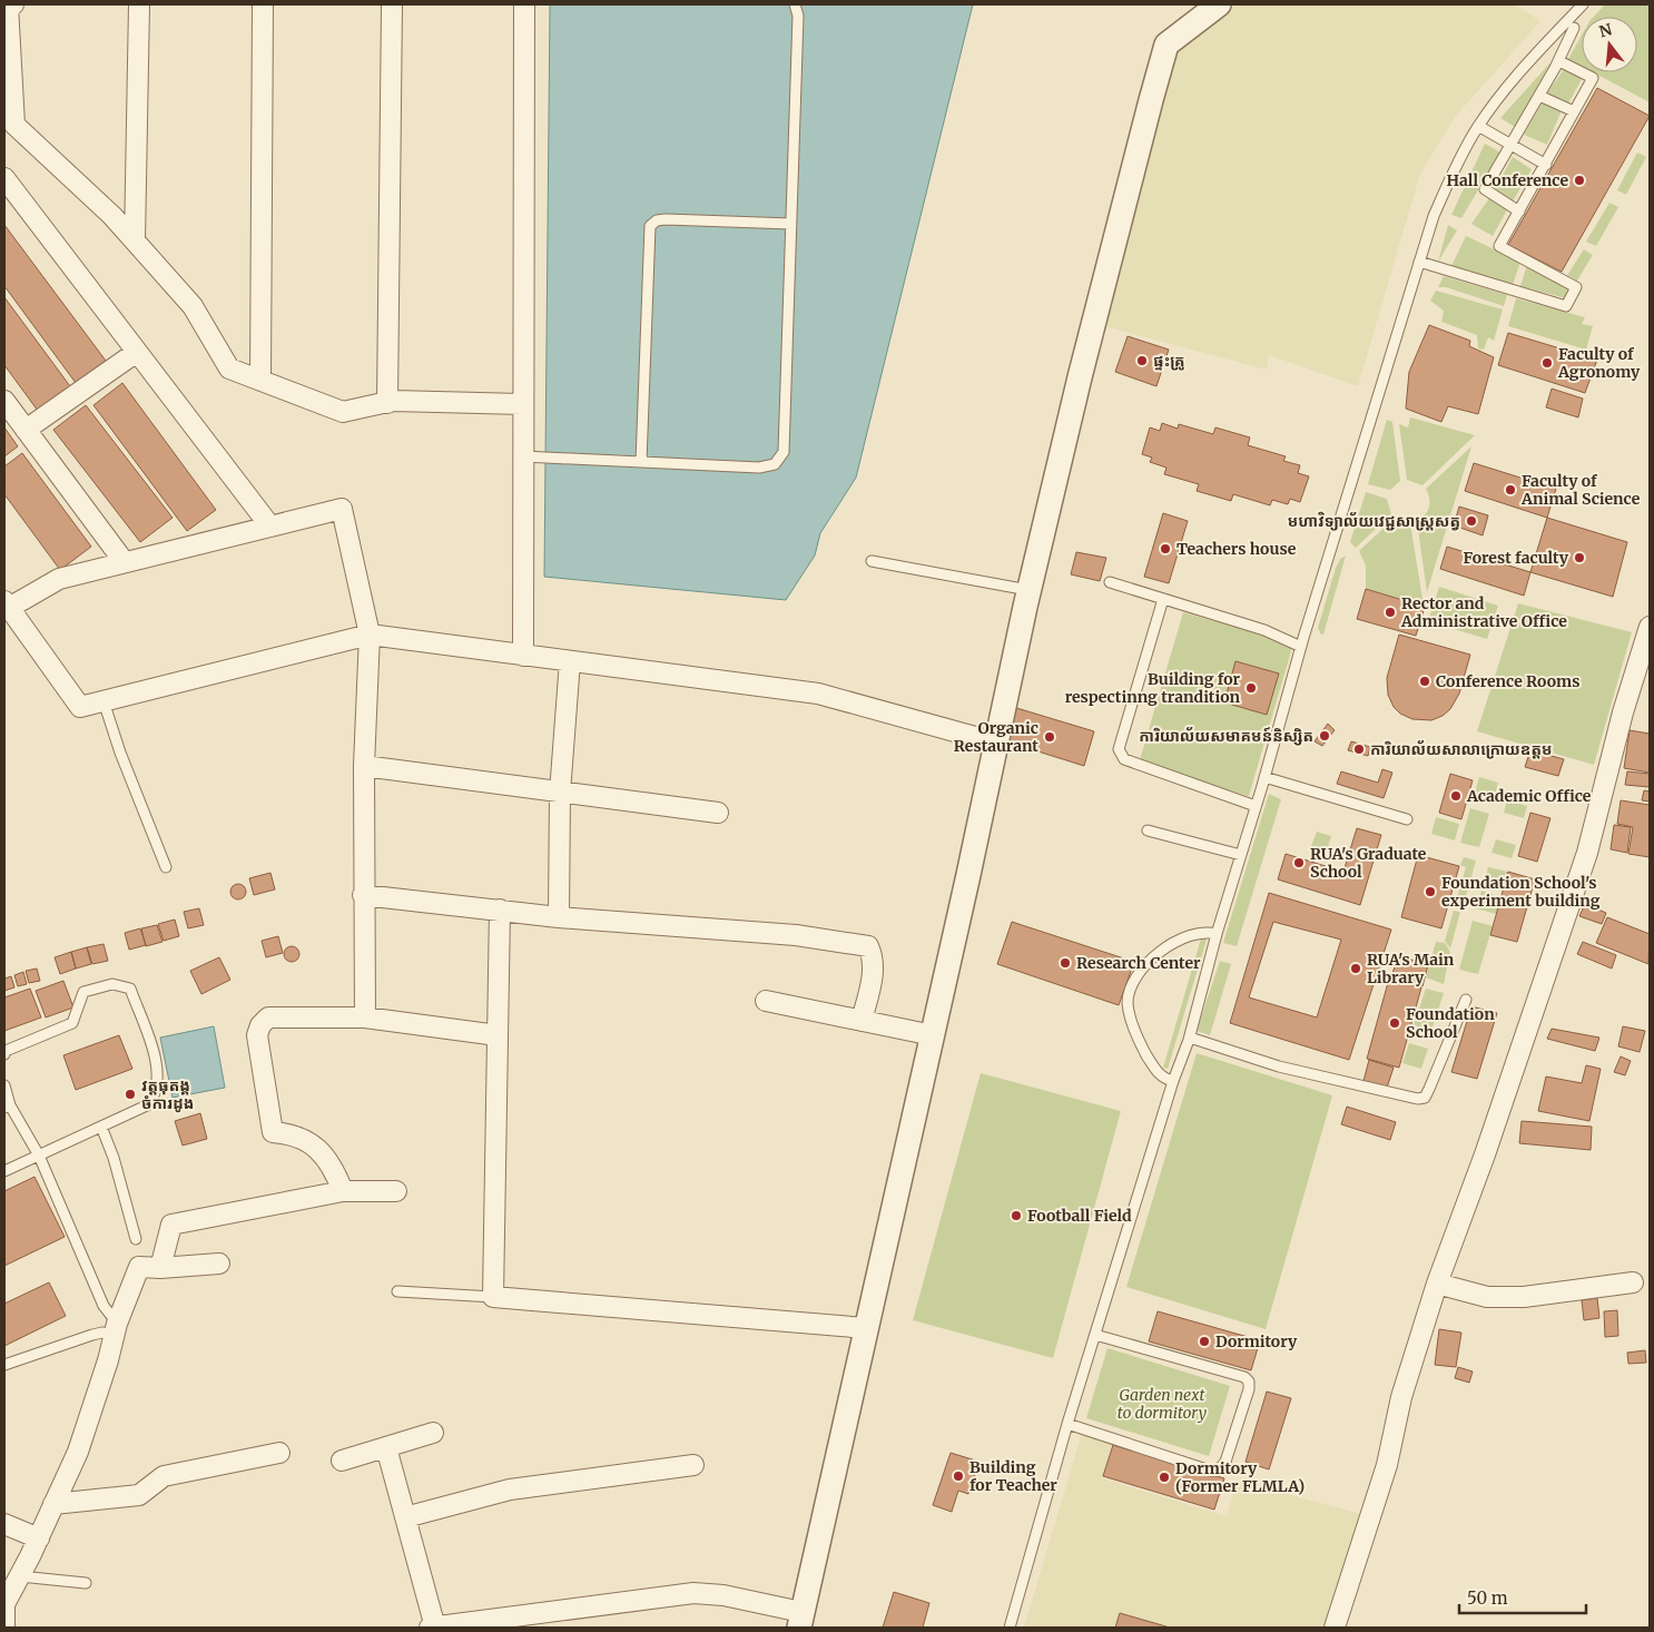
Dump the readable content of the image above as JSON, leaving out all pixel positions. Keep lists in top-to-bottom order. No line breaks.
{"parks":["Garden next to dormitory"],"places":["Hall Conference","ផ្ទះគ្រូ","Faculty of Agronomy","Faculty of Animal Science","មហាវិទ្យាល័យវេជ្ជសាស្ត្រសត្វ","Teachers house","Forest faculty","Rector and Administrative Office","Conference Rooms","Building for respectinng trandition","ការិយាល័យសមាគមន៍និស្សិត","Organic Restaurant","ការិយាល័យសាលាក្រោយឧត្តម","Academic Office","RUA's Graduate School","Foundation School's experiment building","Research Center","RUA's Main Library","Foundation School","វត្តធុតង្គ ចំការដូង","Football Field","Dormitory","Building for Teacher","Dormitory (Former FLMLA)"],"scale_bar":"50 m","north":"top"}
